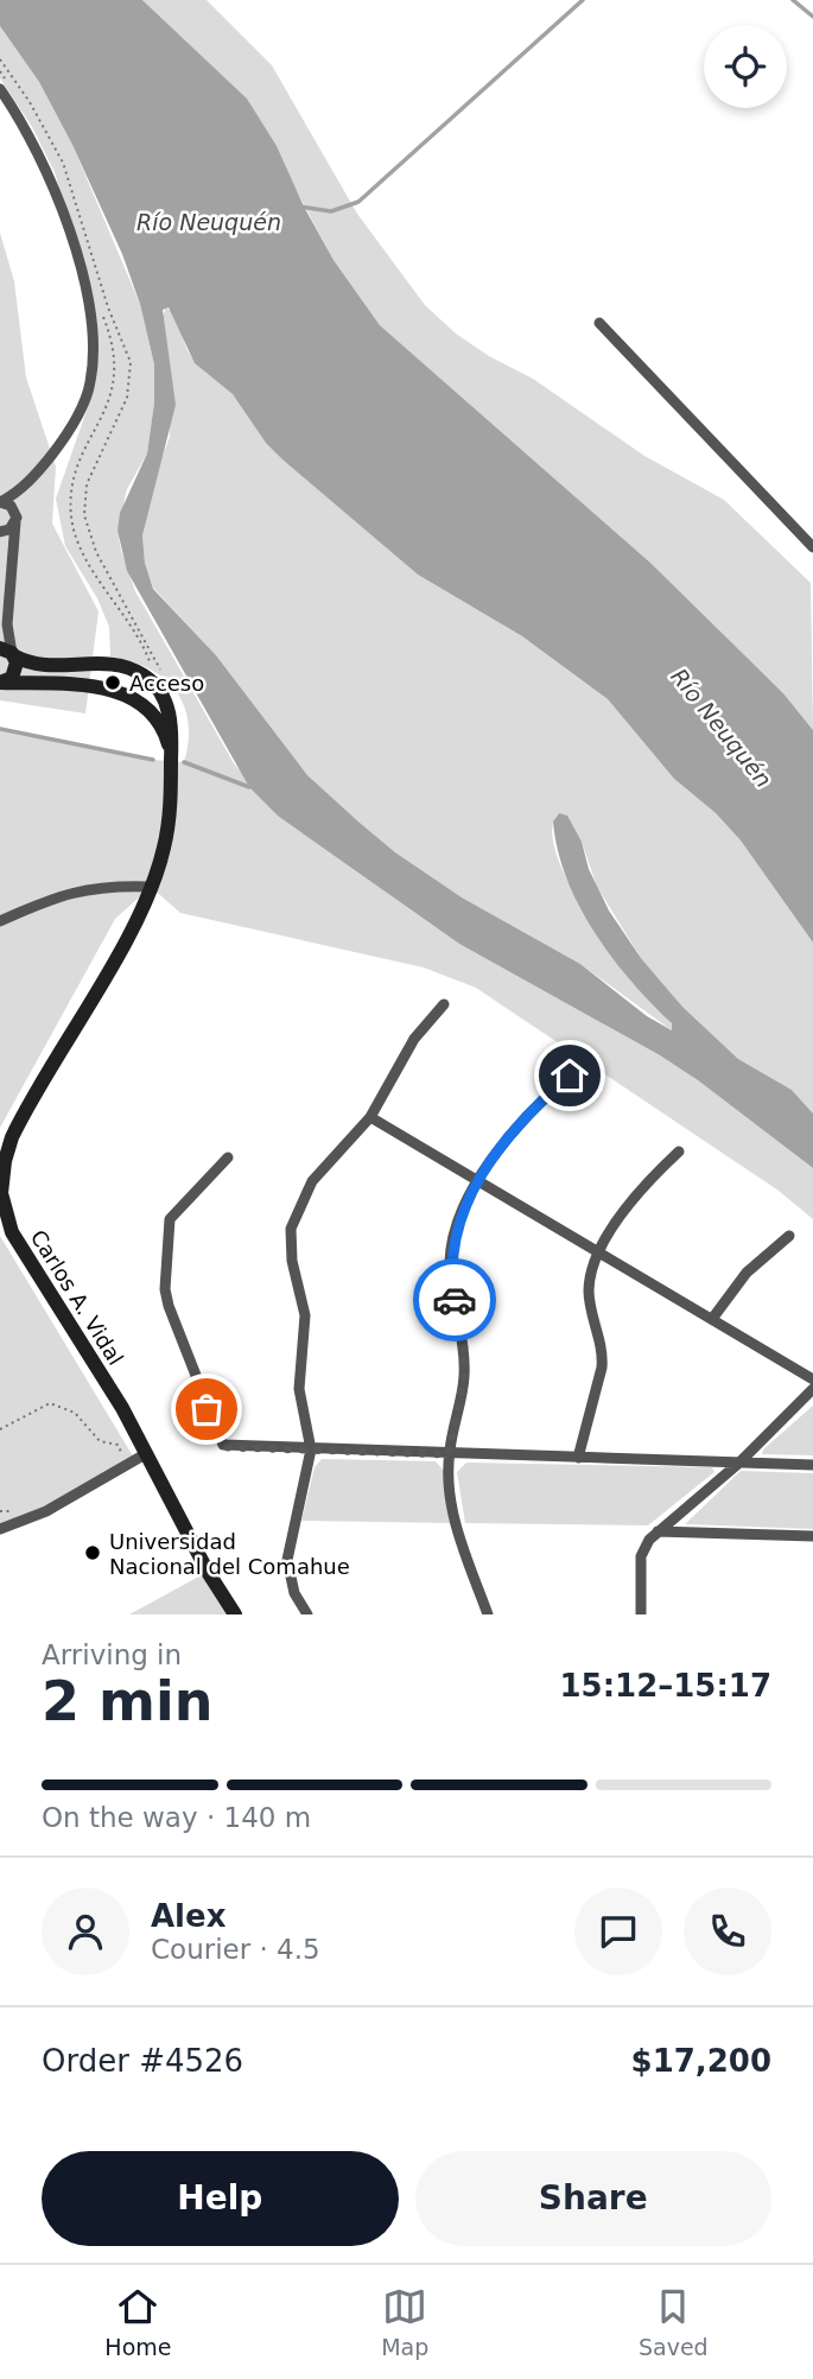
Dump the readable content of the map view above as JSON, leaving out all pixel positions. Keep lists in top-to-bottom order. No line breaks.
{"streets":{"street":["Carlos A. Vidal"]},"water":["Río Neuquén"],"places":["Acceso","Universidad Nacional del Comahue"],"page":{"heading":["2 min","Arriving in","15:12–15:17"],"panel":["Alex","Courier · 4.5","Order #4526","$17,200"],"bar":"On the way · 140 m","buttons":["Help","Share"],"tabs":["Home","Map","Saved"]}}
